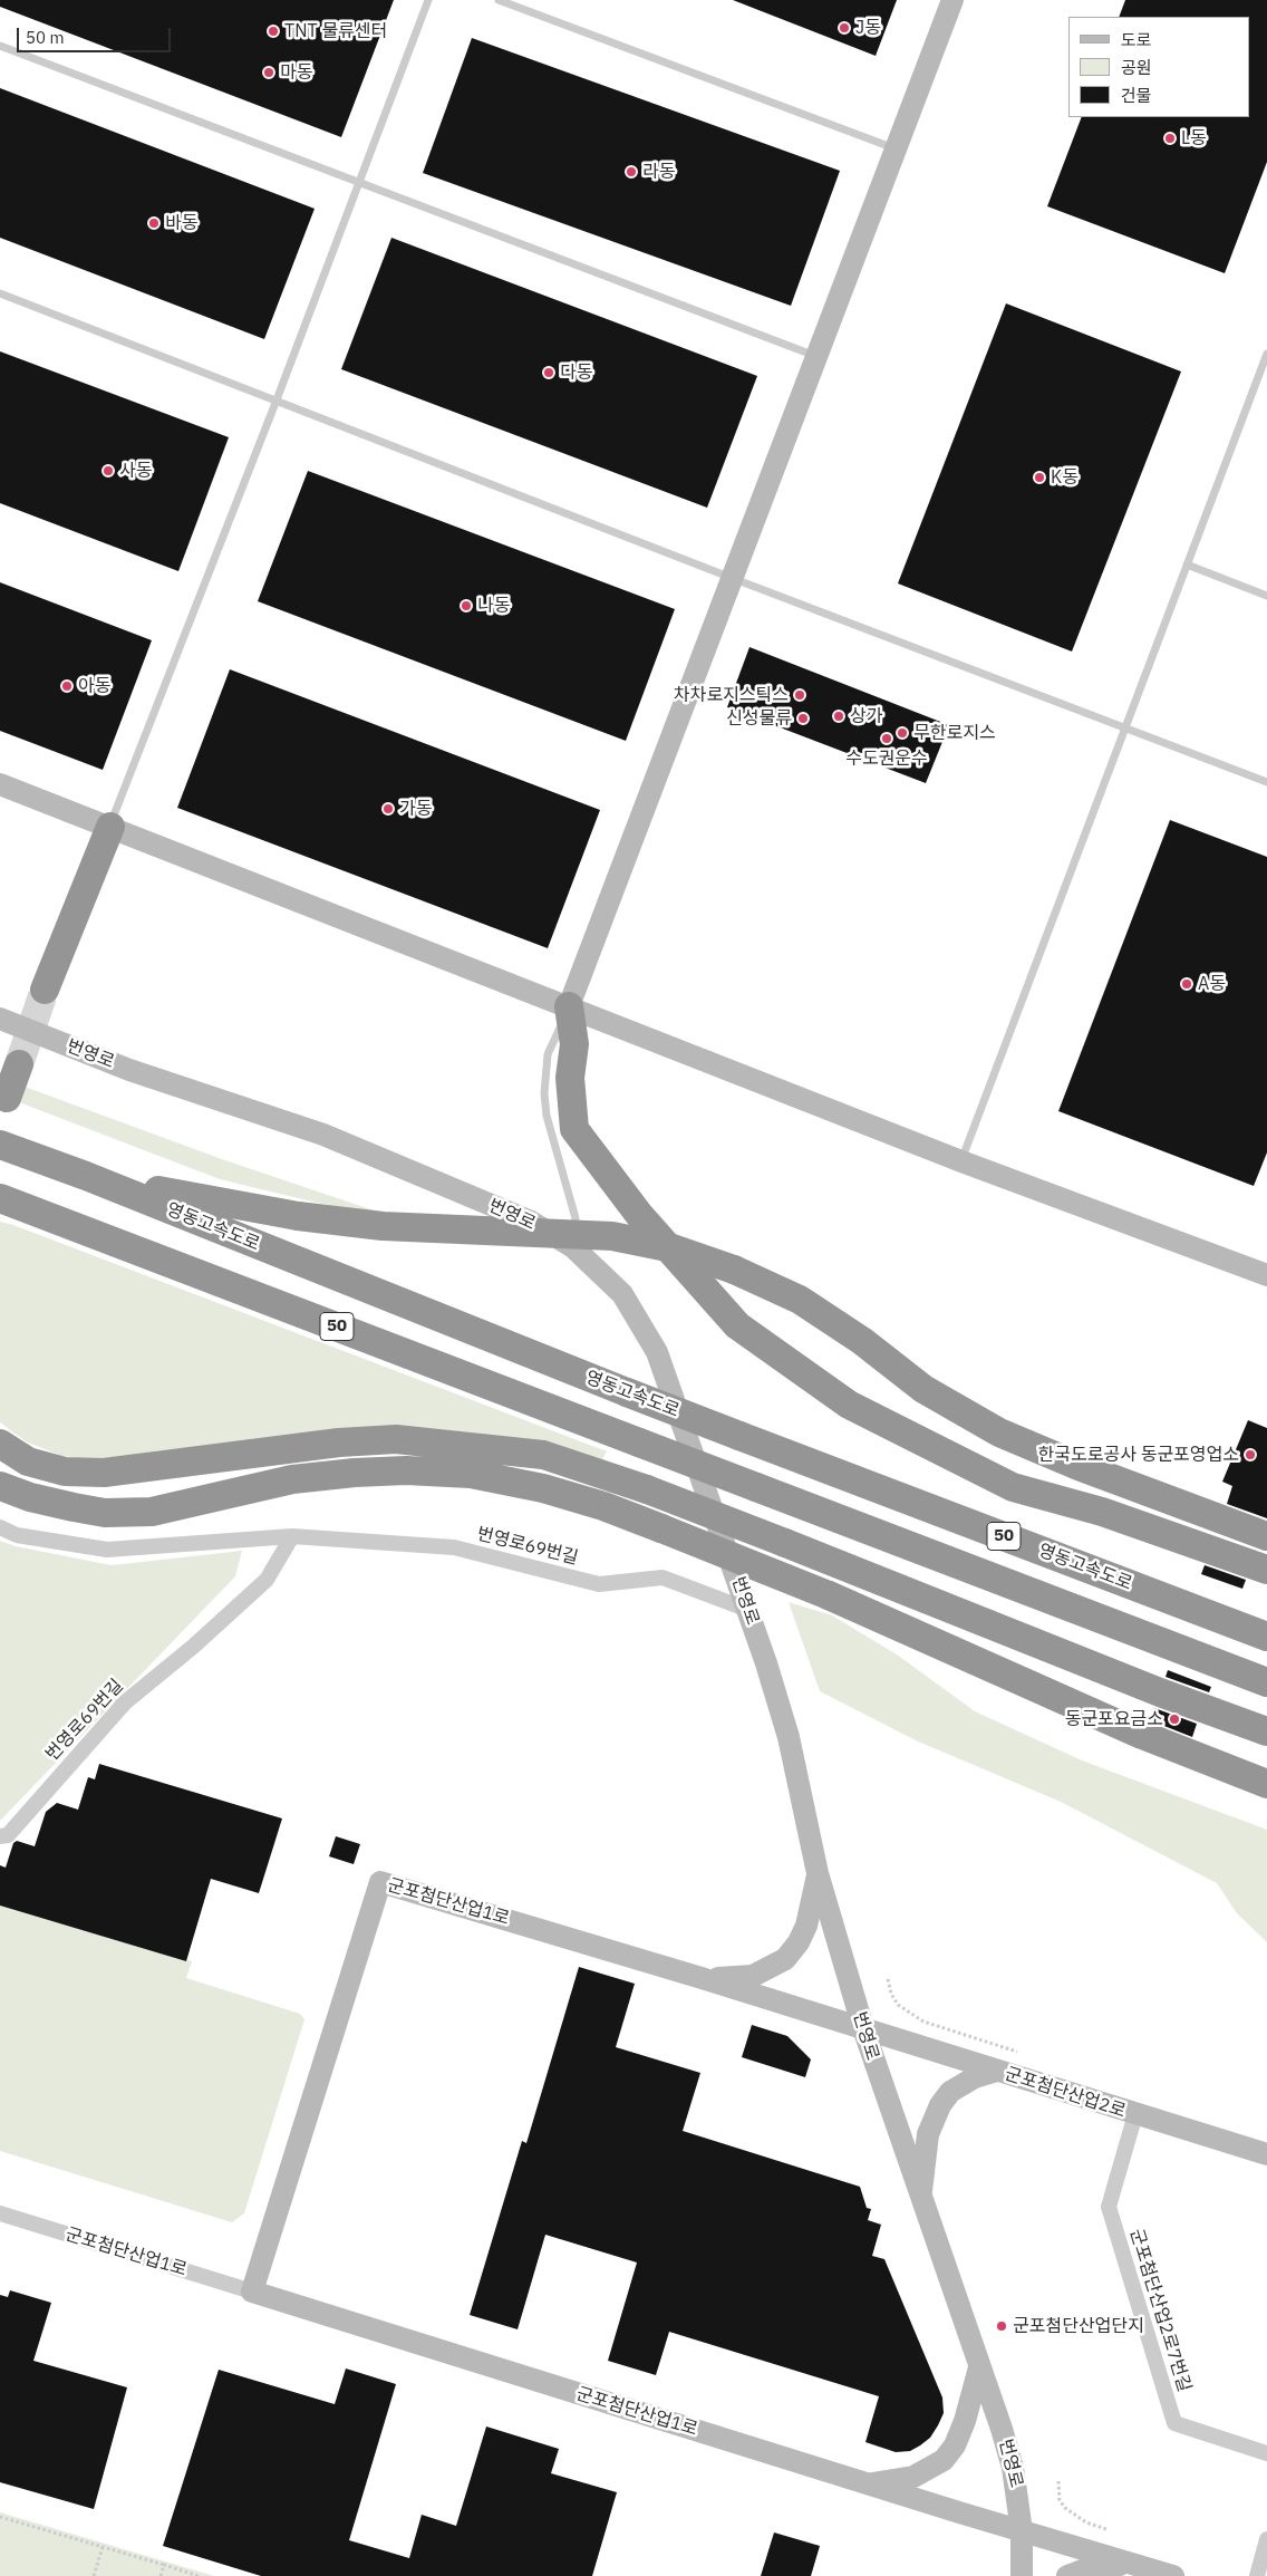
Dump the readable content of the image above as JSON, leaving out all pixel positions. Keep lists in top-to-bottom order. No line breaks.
{"streets":{"highway":["영동고속도로","50"],"street":["번영로","번영로69번길","군포첨단산업1로","군포첨단산업2로","군포첨단산업2로7번길"]},"crossings":[["번영로","번영로69번길"],["번영로","군포첨단산업1로"],["번영로","군포첨단산업2로"],["군포첨단산업1로","군포첨단산업2로"],["군포첨단산업2로","군포첨단산업2로7번길"]],"places":["J동","TNT 물류센터","마동","L동","라동","바동","다동","사동","K동","나동","아동","차차로지스틱스","상가","신성물류","무한로지스","수도권운수","가동","A동","한국도로공사 동군포영업소","동군포요금소","군포첨단산업단지"],"legend":["도로","공원","건물"],"scale_bar":"50 m"}
